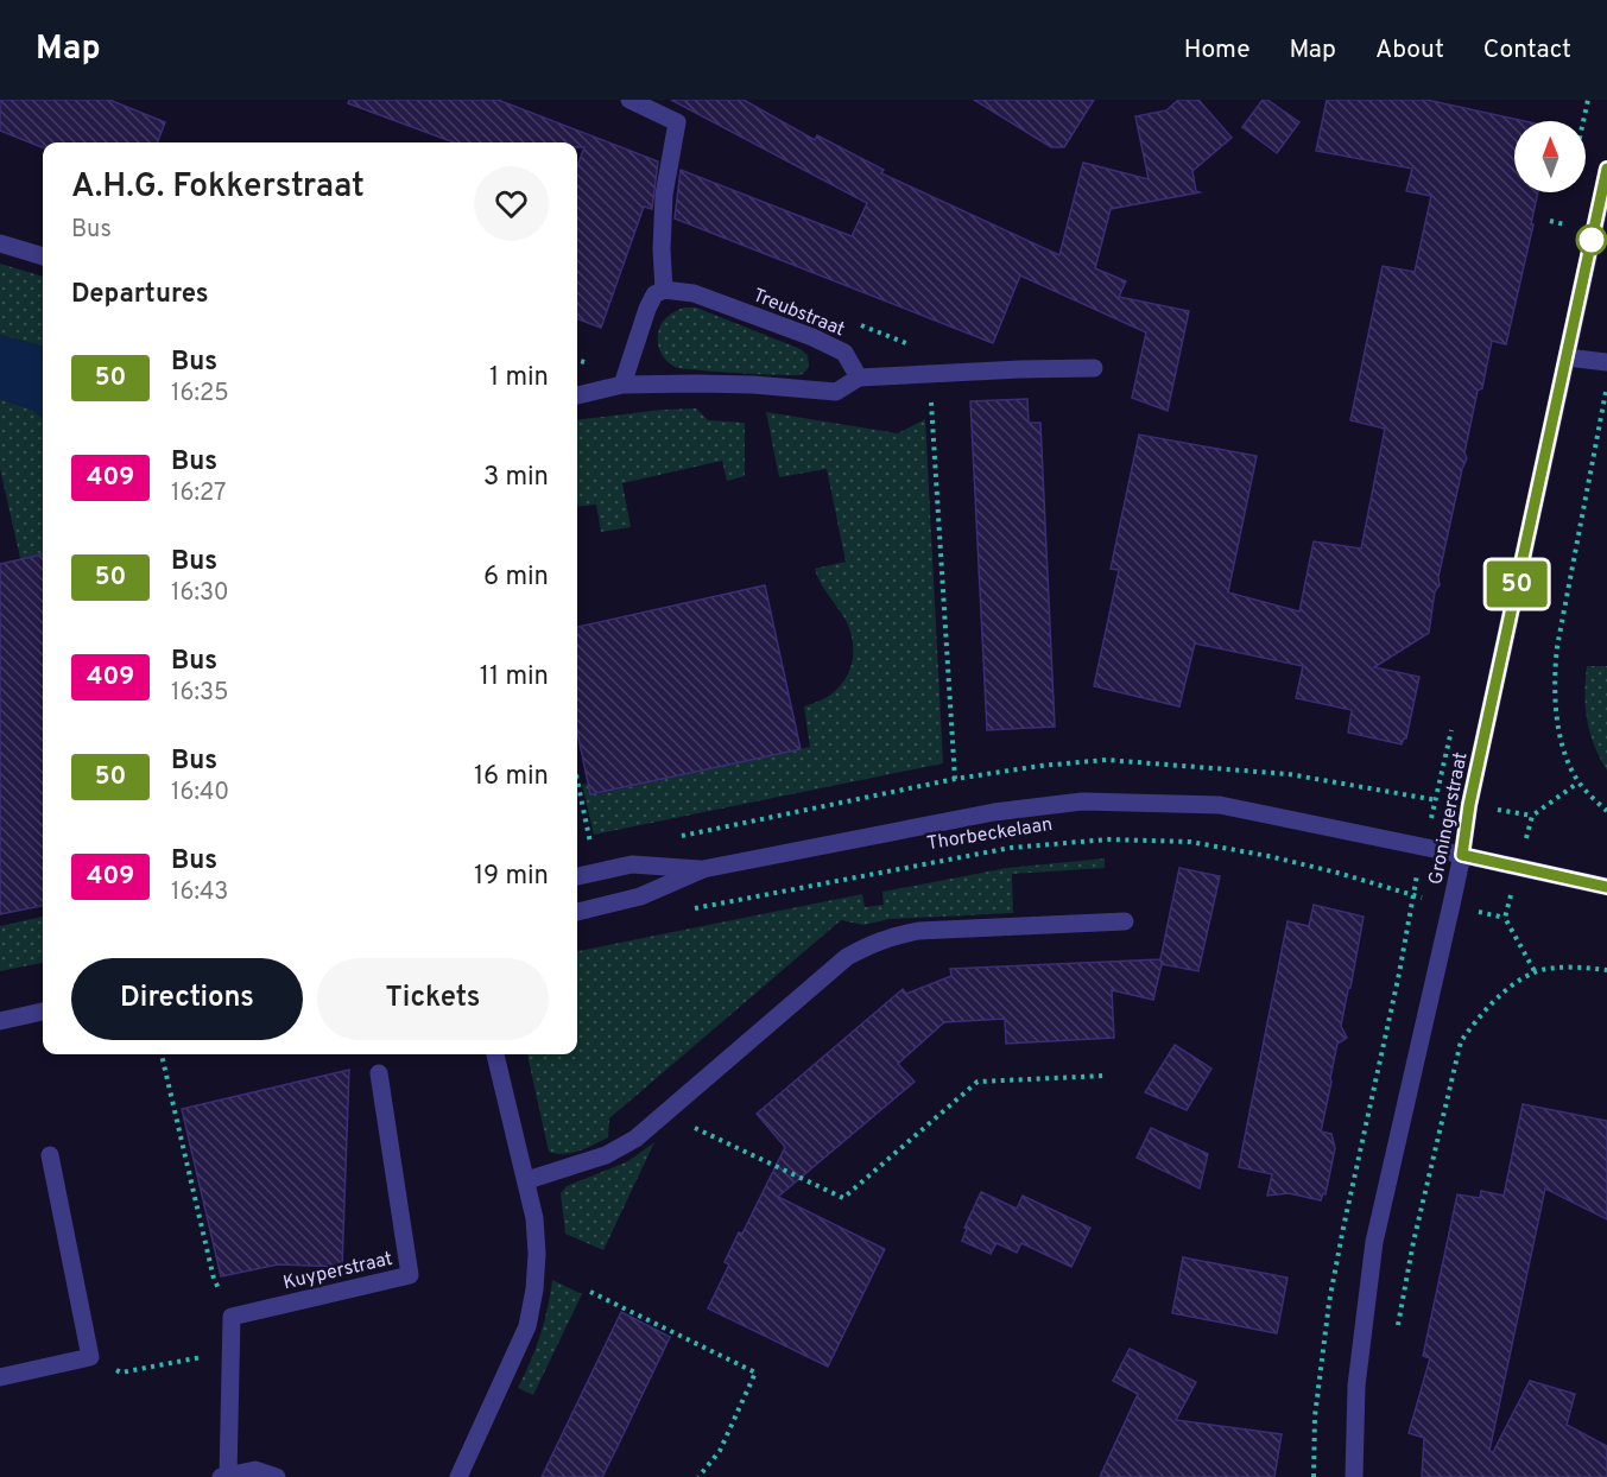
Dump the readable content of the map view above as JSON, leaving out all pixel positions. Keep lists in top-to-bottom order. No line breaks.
{"streets":{"street":["Treubstraat","Groningerstraat","Thorbeckelaan","Kuyperstraat"]},"crossings":[["Groningerstraat","Thorbeckelaan"]],"lines":["bus line 50"],"north":"top","page":{"header":"Map","nav":["Home","Map","About","Contact"],"on_map":"50","heading":[["A.H.G. Fokkerstraat","Bus"],"Departures"],"list":[{"mark":"50","name":"Bus","note":"16:25","value":"1 min"},{"mark":"409","name":"Bus","note":"16:27","value":"3 min"},{"mark":"50","name":"Bus","note":"16:30","value":"6 min"},{"mark":"409","name":"Bus","note":"16:35","value":"11 min"},{"mark":"50","name":"Bus","note":"16:40","value":"16 min"},{"mark":"409","name":"Bus","note":"16:43","value":"19 min"}],"buttons":["Directions","Tickets"]}}
